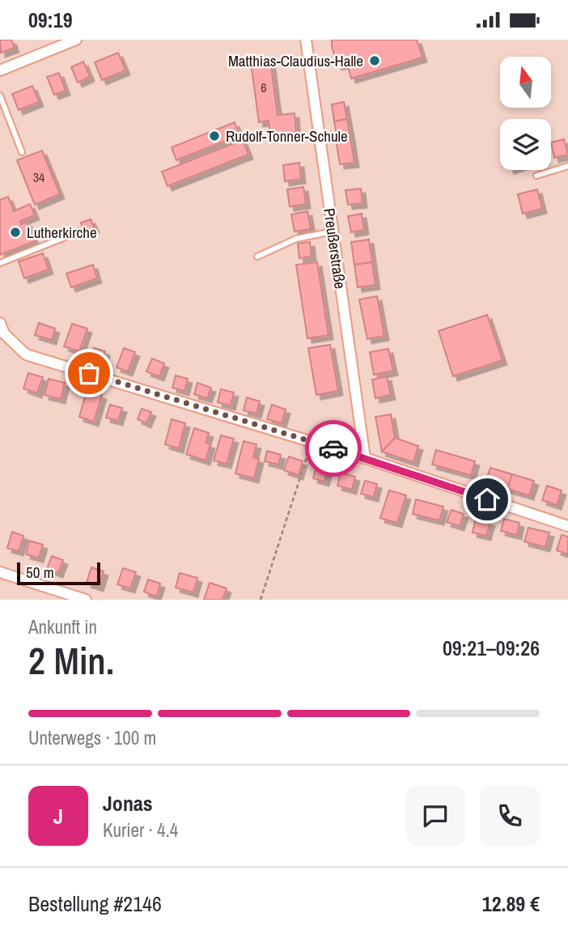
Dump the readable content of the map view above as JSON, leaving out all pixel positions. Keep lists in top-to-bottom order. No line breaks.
{"streets":{"street":["Preußerstraße"]},"places":["Matthias-Claudius-Halle","Rudolf-Tonner-Schule","Lutherkirche"],"house_numbers":["6","34"],"scale_bar":"50 m","north":"top","page":{"status":"09:19","scale":"50 m","heading":["2 Min.","Ankunft in","09:21–09:26"],"panel":["Jonas","Kurier · 4.4","Bestellung #2146","12.89 €"],"bar":"Unterwegs · 100 m","round":"J"}}
